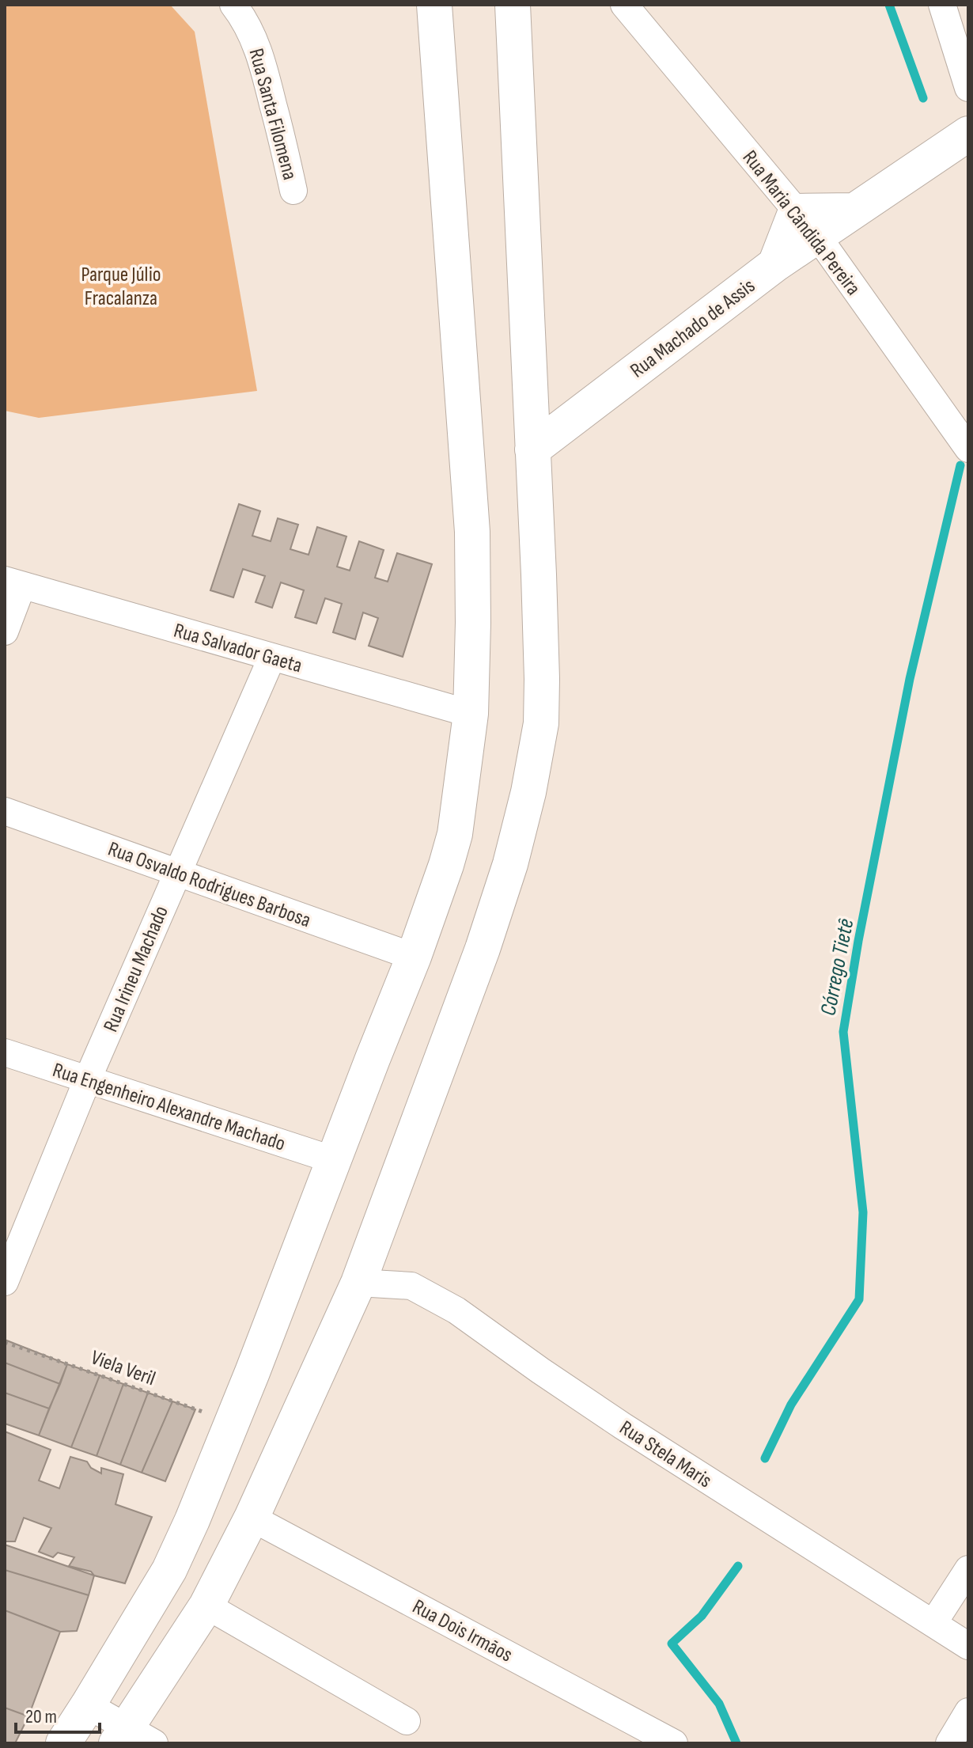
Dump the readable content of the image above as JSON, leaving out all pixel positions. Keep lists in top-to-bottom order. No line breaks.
{"streets":{"main road":["Rua Machado de Assis"],"street":["Rua Santa Filomena","Rua Maria Cândida Pereira","Rua Salvador Gaeta","Rua Osvaldo Rodrigues Barbosa","Rua Irineu Machado","Rua Engenheiro Alexandre Machado","Rua Stela Maris","Rua Dois Irmãos"],"path":["Viela Veril"]},"crossings":[["Rua Maria Cândida Pereira","Rua Machado de Assis"],["Rua Salvador Gaeta","Rua Irineu Machado"],["Rua Osvaldo Rodrigues Barbosa","Rua Irineu Machado"],["Rua Irineu Machado","Rua Engenheiro Alexandre Machado"]],"water":["Córrego Tietê"],"parks":["Parque Júlio Fracalanza"],"scale_bar":"20 m"}
